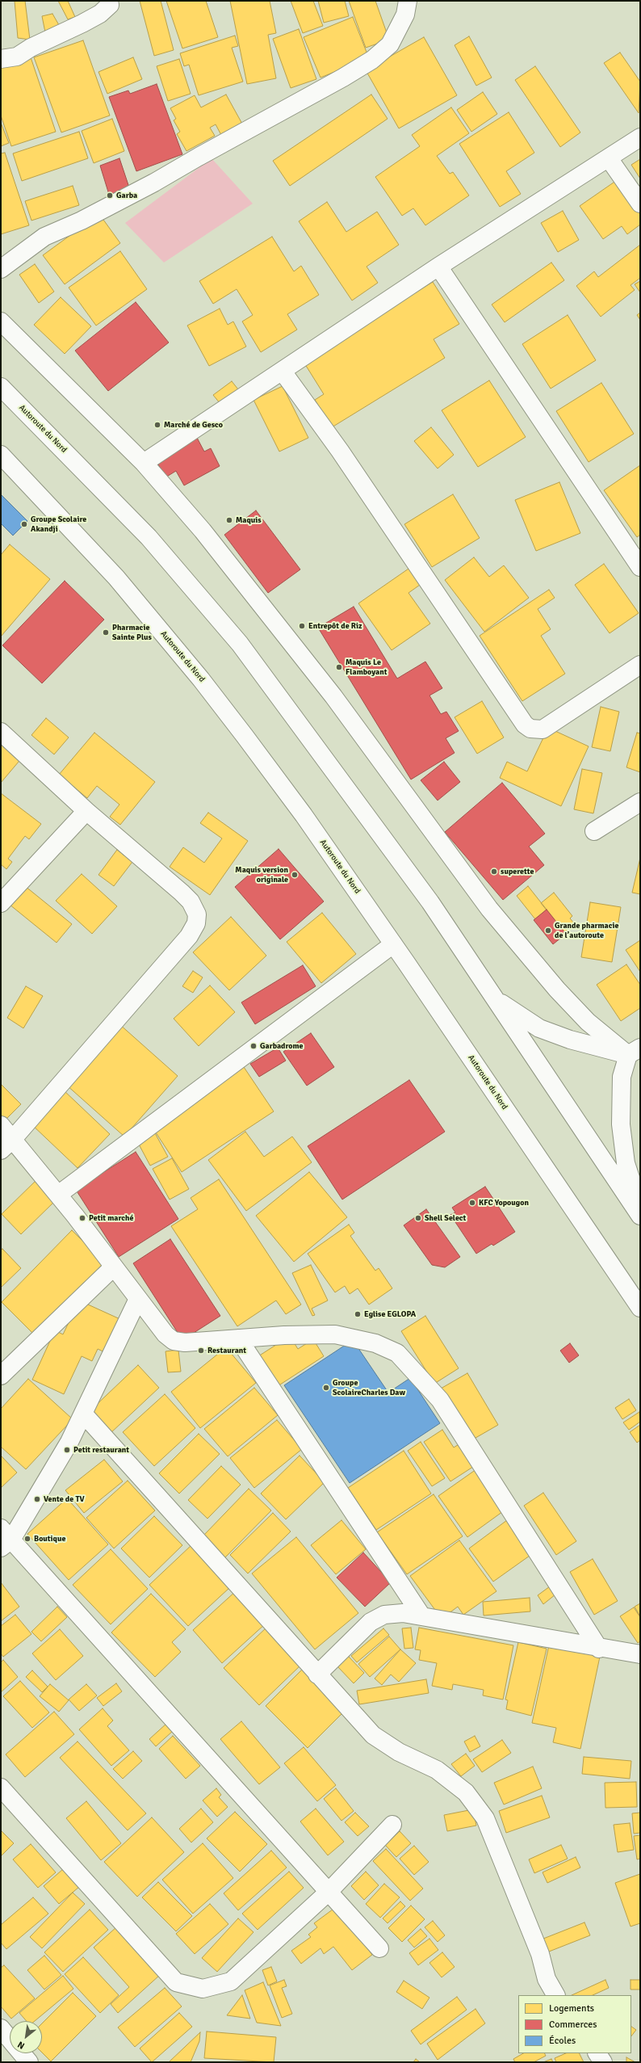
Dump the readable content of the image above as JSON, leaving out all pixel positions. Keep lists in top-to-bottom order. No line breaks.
{"streets":{"main road":["Autoroute du Nord"]},"places":["Garba","Marché de Gesco","Maquis","Groupe Scolaire Akandji","Entrepôt de Riz","Pharmacie Sainte Plus","Maquis Le Flamboyant","superette","Maquis version originale","Grande pharmacie de l’autoroute","Garbadrome","KFC Yopougon","Petit marché","Shell Select","Eglise EGLOPA","Restaurant","Groupe ScolaireCharles Daw","Petit restaurant","Vente de TV","Boutique"],"legend":["Logements","Commerces","Écoles"],"north":"bottom left"}
